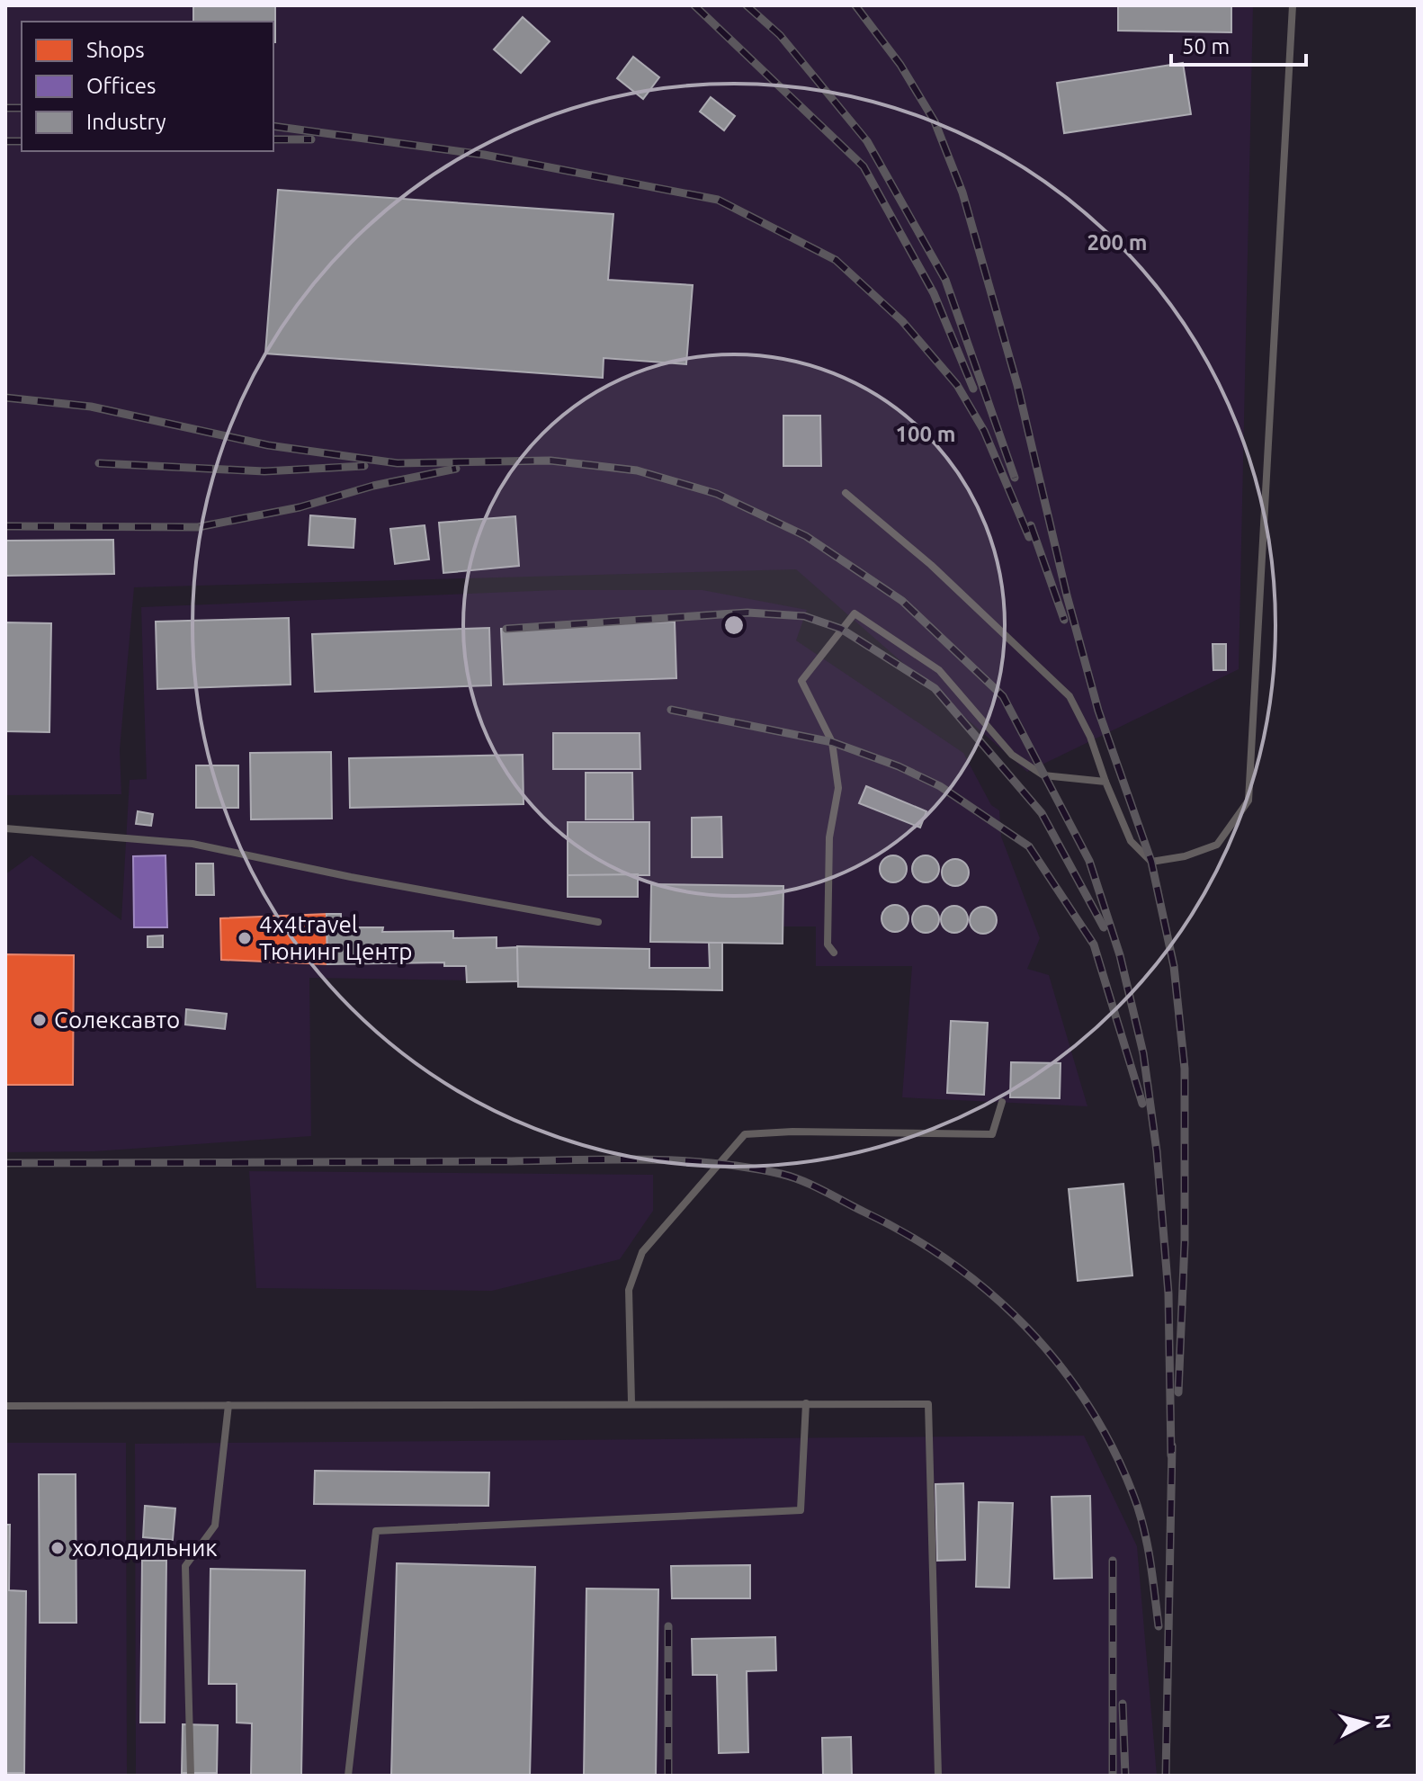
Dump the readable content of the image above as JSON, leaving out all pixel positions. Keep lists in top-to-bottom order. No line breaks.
{"places":["4x4travel Тюнинг Центр","Солексавто","холодильник"],"legend":["Shops","Offices","Industry"],"scale_bar":"50 m","north":"right","rings":["200 m","100 m"]}
